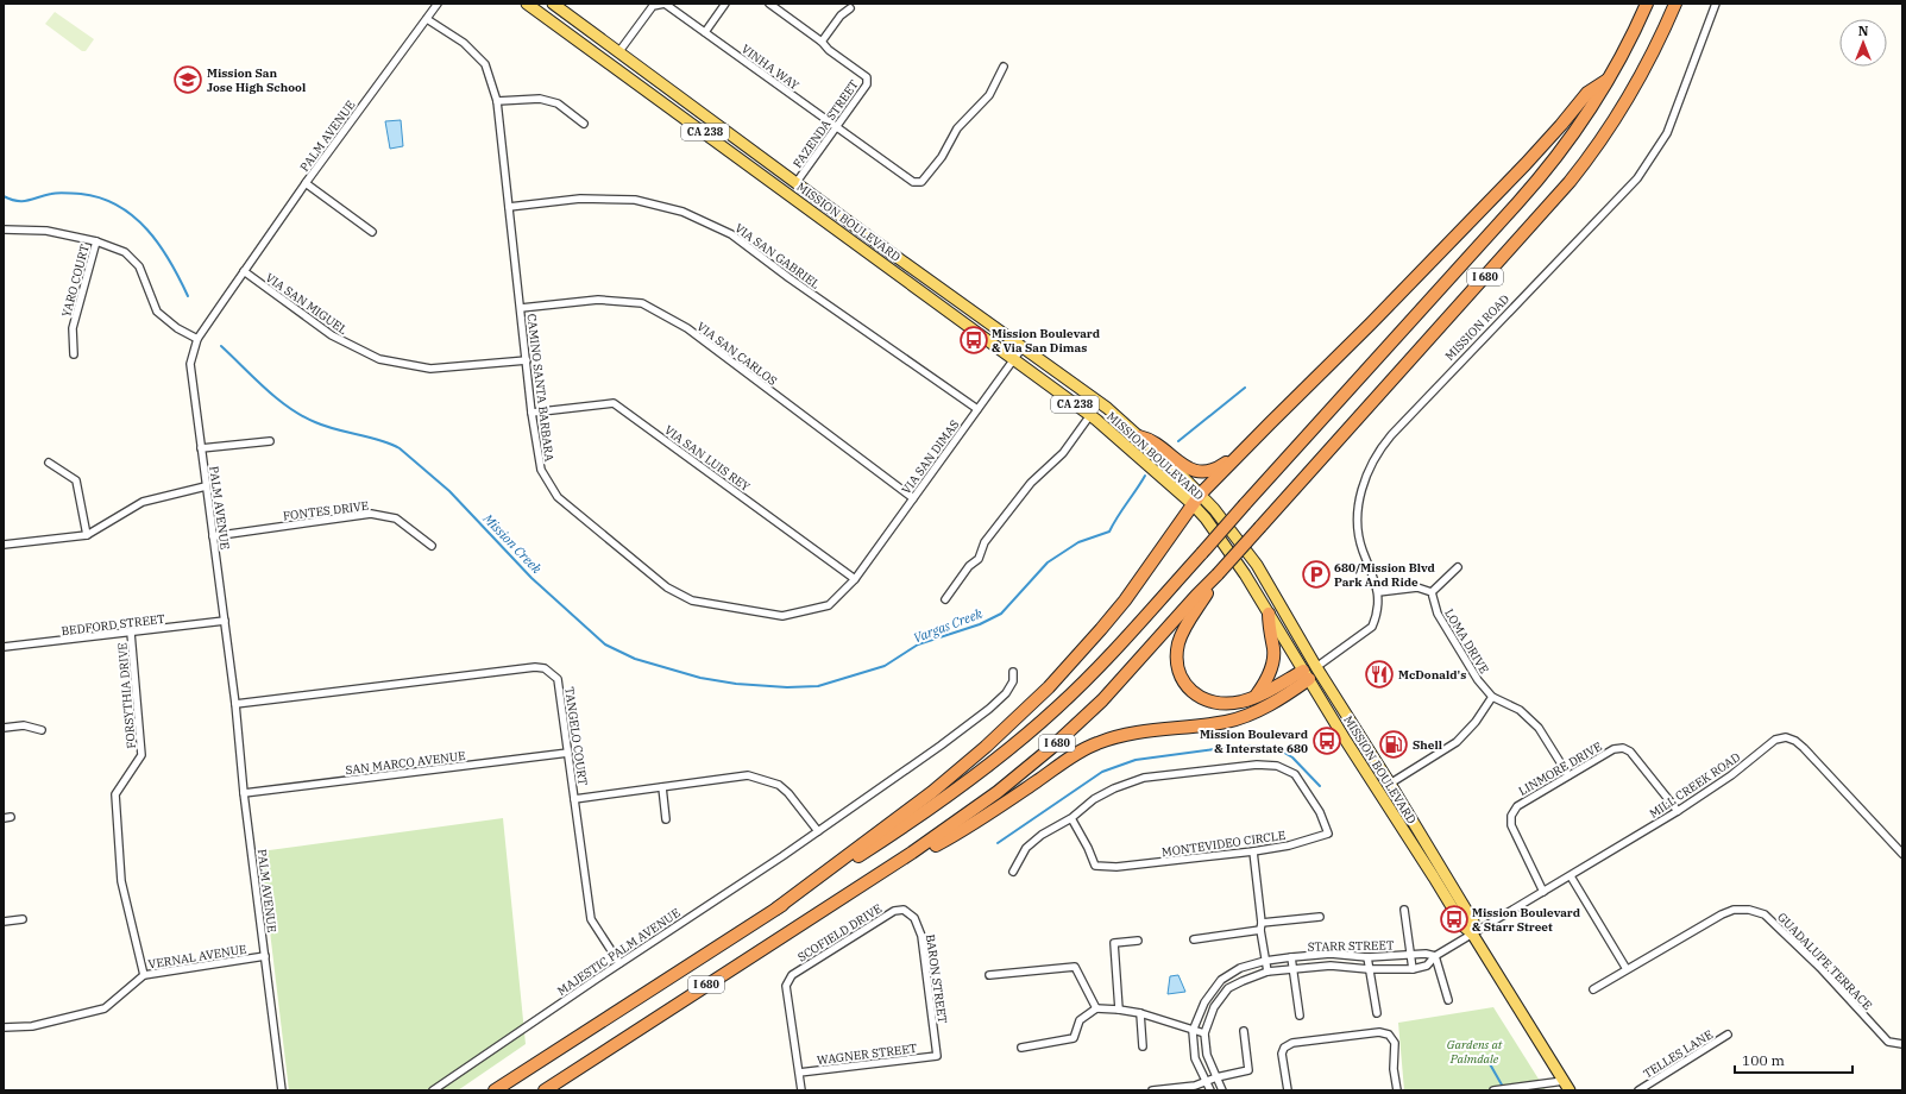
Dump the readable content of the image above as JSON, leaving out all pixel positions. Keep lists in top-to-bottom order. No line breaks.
{"streets":{"highway":["I 680"],"main road":["CA 238","MISSION BOULEVARD","MISSION ROAD"],"street":["VINHA WAY","FAZENDA STREET","PALM AVENUE","VIA SAN GABRIEL","YARO COURT","VIA SAN MIGUEL","VIA SAN CARLOS","CAMINO SANTA BARBARA","VIA SAN DIMAS","VIA SAN LUIS REY","FONTES DRIVE","BEDFORD STREET","LOMA DRIVE","FORSYTHIA DRIVE","TANGELO COURT","SAN MARCO AVENUE","LINMORE DRIVE","MILL CREEK ROAD","MONTEVIDEO CIRCLE","SCOFIELD DRIVE","STARR STREET","MAJESTIC PALM AVENUE","VERNAL AVENUE","GUADALUPE TERRACE","BARON STREET","WAGNER STREET","TELLES LANE"]},"crossings":[["VINHA WAY","FAZENDA STREET"],["VINHA WAY","MISSION BOULEVARD"],["FAZENDA STREET","MISSION BOULEVARD"],["PALM AVENUE","VIA SAN MIGUEL"],["PALM AVENUE","CAMINO SANTA BARBARA"],["PALM AVENUE","FONTES DRIVE"],["PALM AVENUE","BEDFORD STREET"],["PALM AVENUE","TANGELO COURT"],["PALM AVENUE","SAN MARCO AVENUE"],["PALM AVENUE","VERNAL AVENUE"],["MISSION BOULEVARD","MISSION ROAD"],["MISSION BOULEVARD","VIA SAN DIMAS"],["MISSION BOULEVARD","MILL CREEK ROAD"],["MISSION BOULEVARD","STARR STREET"],["VIA SAN GABRIEL","CAMINO SANTA BARBARA"],["VIA SAN GABRIEL","VIA SAN DIMAS"],["VIA SAN MIGUEL","CAMINO SANTA BARBARA"],["VIA SAN CARLOS","CAMINO SANTA BARBARA"],["VIA SAN CARLOS","VIA SAN DIMAS"],["CAMINO SANTA BARBARA","VIA SAN DIMAS"],["CAMINO SANTA BARBARA","VIA SAN LUIS REY"],["VIA SAN DIMAS","VIA SAN LUIS REY"],["BEDFORD STREET","FORSYTHIA DRIVE"],["LOMA DRIVE","LINMORE DRIVE"],["FORSYTHIA DRIVE","VERNAL AVENUE"],["TANGELO COURT","SAN MARCO AVENUE"],["TANGELO COURT","MAJESTIC PALM AVENUE"],["LINMORE DRIVE","MILL CREEK ROAD"],["MILL CREEK ROAD","STARR STREET"],["SCOFIELD DRIVE","BARON STREET"],["SCOFIELD DRIVE","WAGNER STREET"],["BARON STREET","WAGNER STREET"]],"water":["Mission Creek","Vargas Creek"],"parks":["Gardens at Palmdale"],"places":{"school or university":["Mission San Jose High School"],"bus stop":["Mission Boulevard & Via San Dimas","Mission Boulevard & Interstate 680","Mission Boulevard & Starr Street"],"parking":["680/Mission Blvd Park And Ride"],"restaurant":["McDonald's"],"fuel station":["Shell"]},"scale_bar":"100 m","north":"top"}
